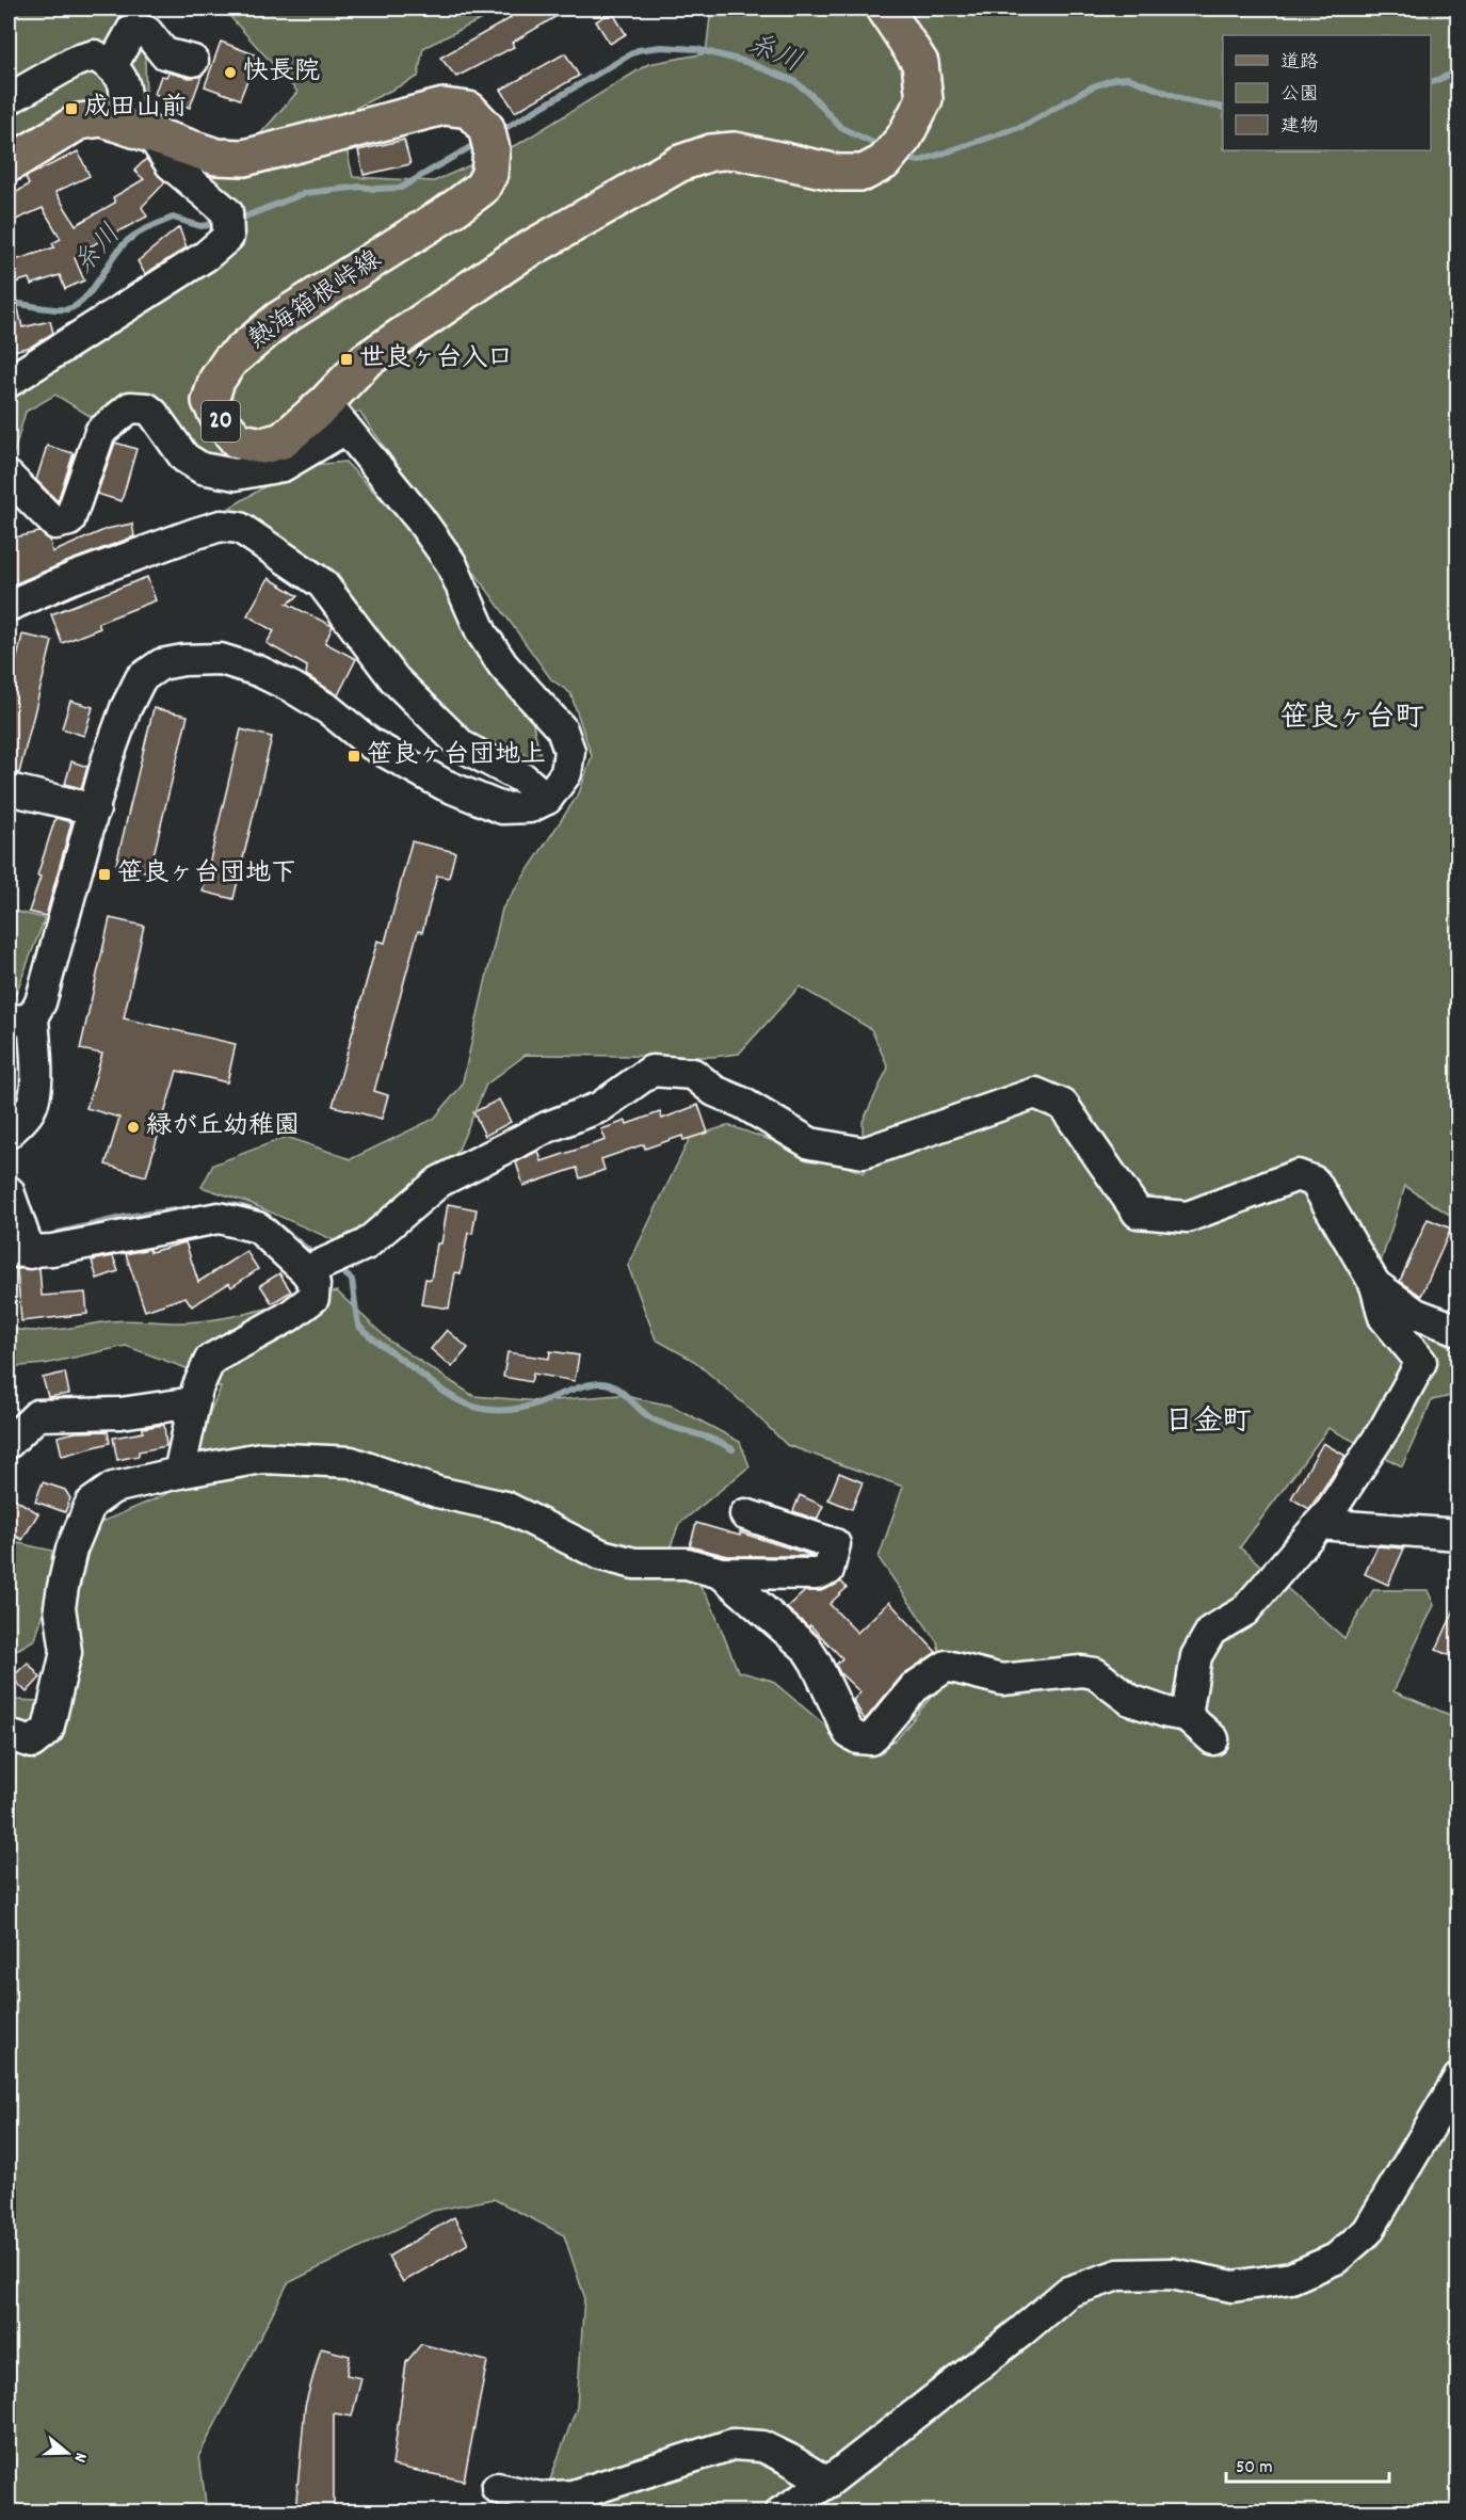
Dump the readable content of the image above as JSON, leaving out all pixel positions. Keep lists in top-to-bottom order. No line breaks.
{"streets":{"main road":["熱海箱根峠線","20"]},"districts":["笹良ヶ台町","日金町"],"water":["糸川"],"places":{"other":["快長院","緑が丘幼稚園"],"transit":["成田山前","世良ヶ台入口","笹良ヶ台団地上","笹良ヶ台団地下"]},"legend":["道路","公園","建物"],"scale_bar":"50 m","north":"right"}
